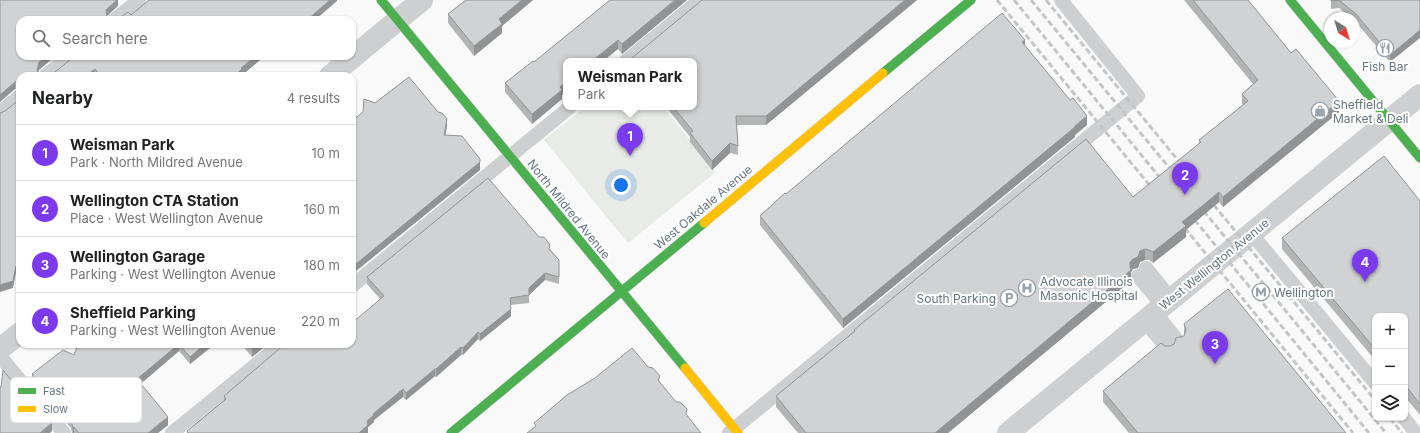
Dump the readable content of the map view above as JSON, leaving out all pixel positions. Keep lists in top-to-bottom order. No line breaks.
{"streets":{"street":["West Oakdale Avenue","North Mildred Avenue","West Wellington Avenue"]},"crossings":[["West Oakdale Avenue","North Mildred Avenue"]],"places":{"restaurant":["Fish Bar"],"shop":["Sheffield Market & Deli"],"hospital":["Advocate Illinois Masonic Hospital"],"metro station":["Wellington"],"parking":["South Parking"]},"legend":["Fast","Slow"],"north":"bottom right","page":{"search":"Search here","popup":["Weisman Park","Park"],"heading":["Nearby","4 results"],"pins":["1","2","4","3"],"list":[{"mark":"1","name":"Weisman Park","note":"Park · North Mildred Avenue","value":"10 m"},{"mark":"2","name":"Wellington CTA Station","note":"Place · West Wellington Avenue","value":"160 m"},{"mark":"3","name":"Wellington Garage","note":"Parking · West Wellington Avenue","value":"180 m"},{"mark":"4","name":"Sheffield Parking","note":"Parking · West Wellington Avenue","value":"220 m"}],"map_buttons":["+","−"]}}
